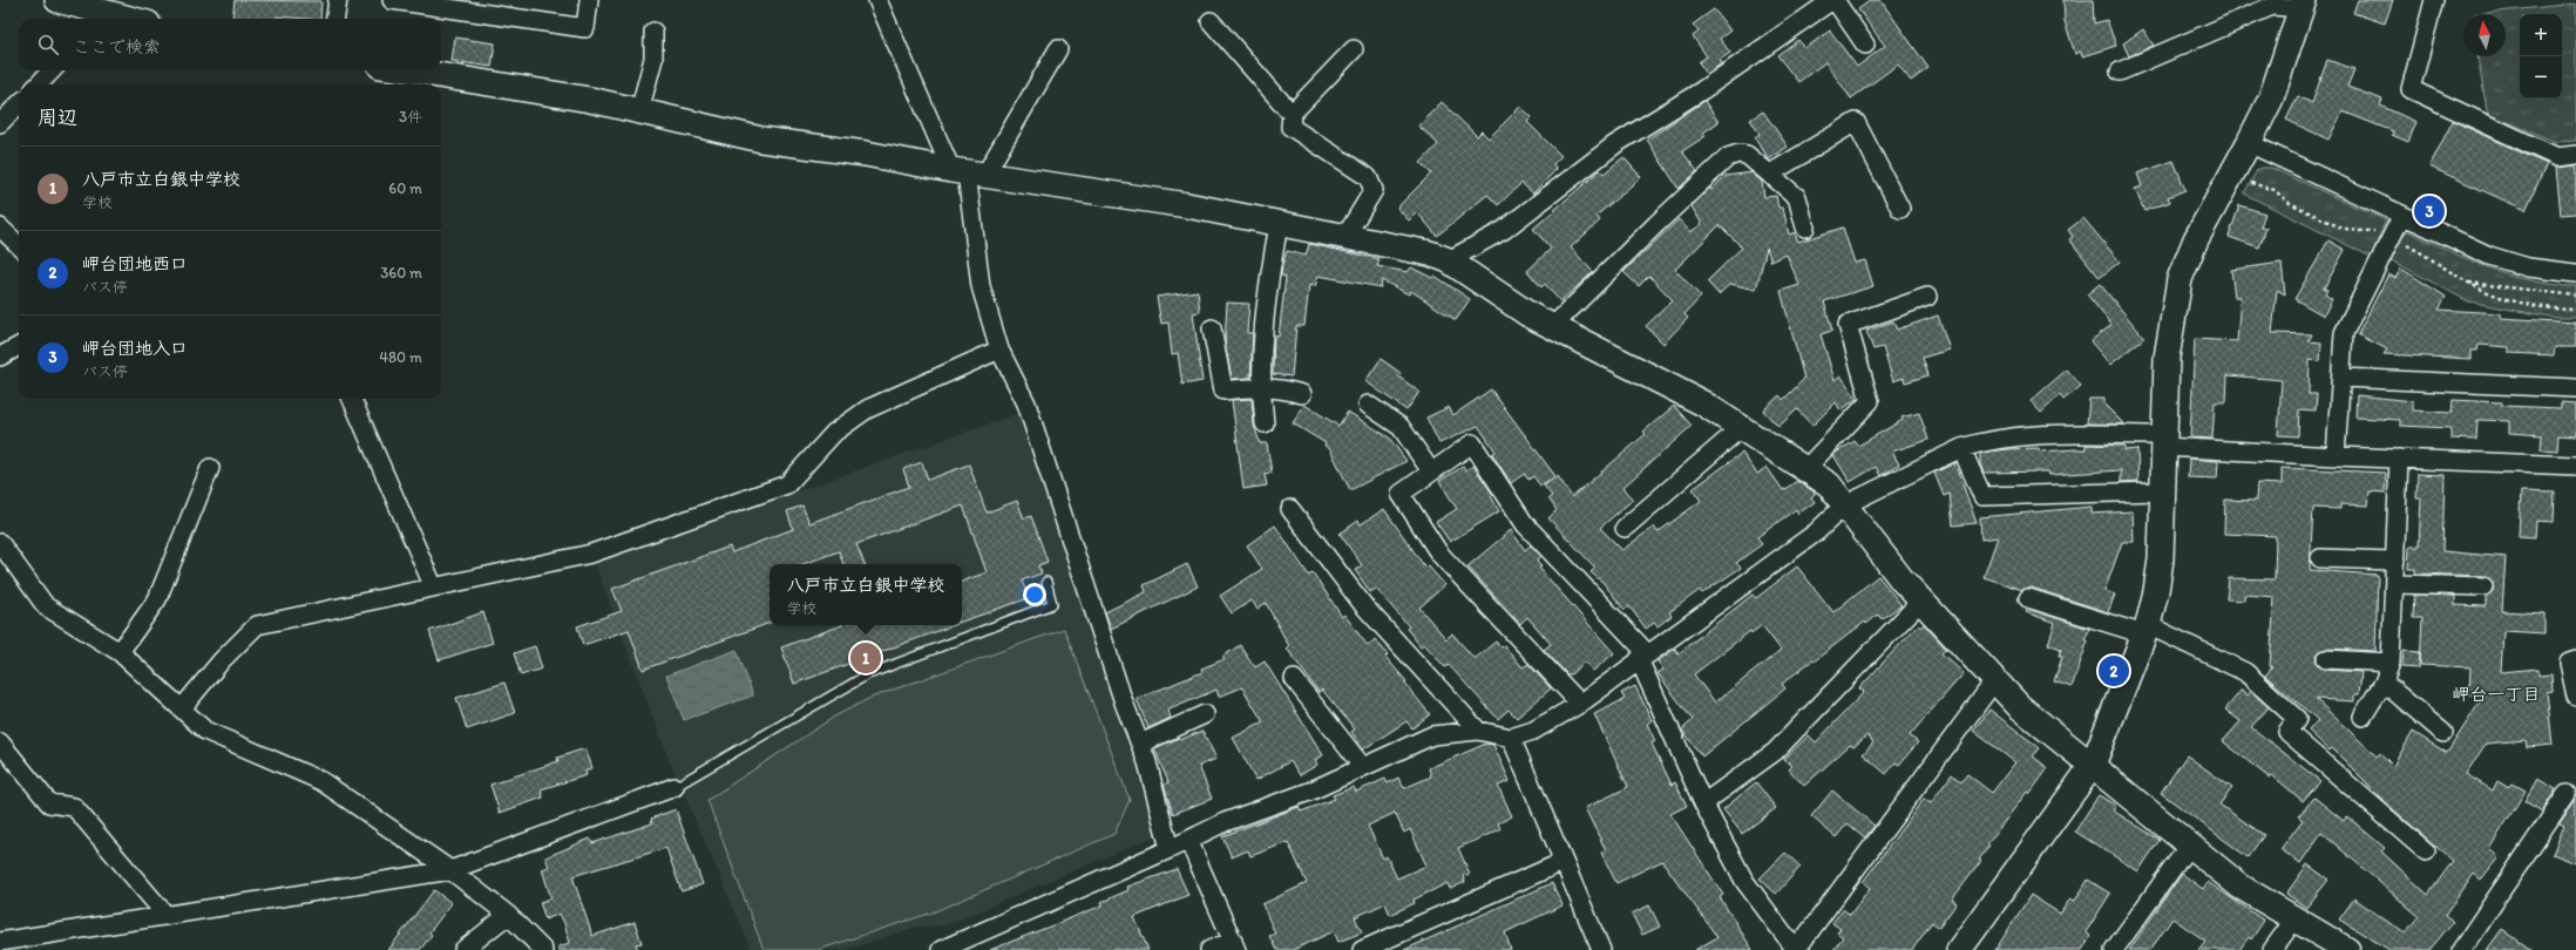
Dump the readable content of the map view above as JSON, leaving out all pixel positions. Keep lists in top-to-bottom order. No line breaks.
{"districts":["岬台一丁目"],"north":"top","page":{"map_buttons":["+","−"],"search":"ここで検索","heading":["周辺","3件"],"list":[{"mark":"1","name":"八戸市立白銀中学校","note":"学校","value":"60 m"},{"mark":"2","name":"岬台団地西口","note":"バス停","value":"360 m"},{"mark":"3","name":"岬台団地入口","note":"バス停","value":"480 m"}],"pins":["3","1","2"],"popup":["八戸市立白銀中学校","学校"]}}
